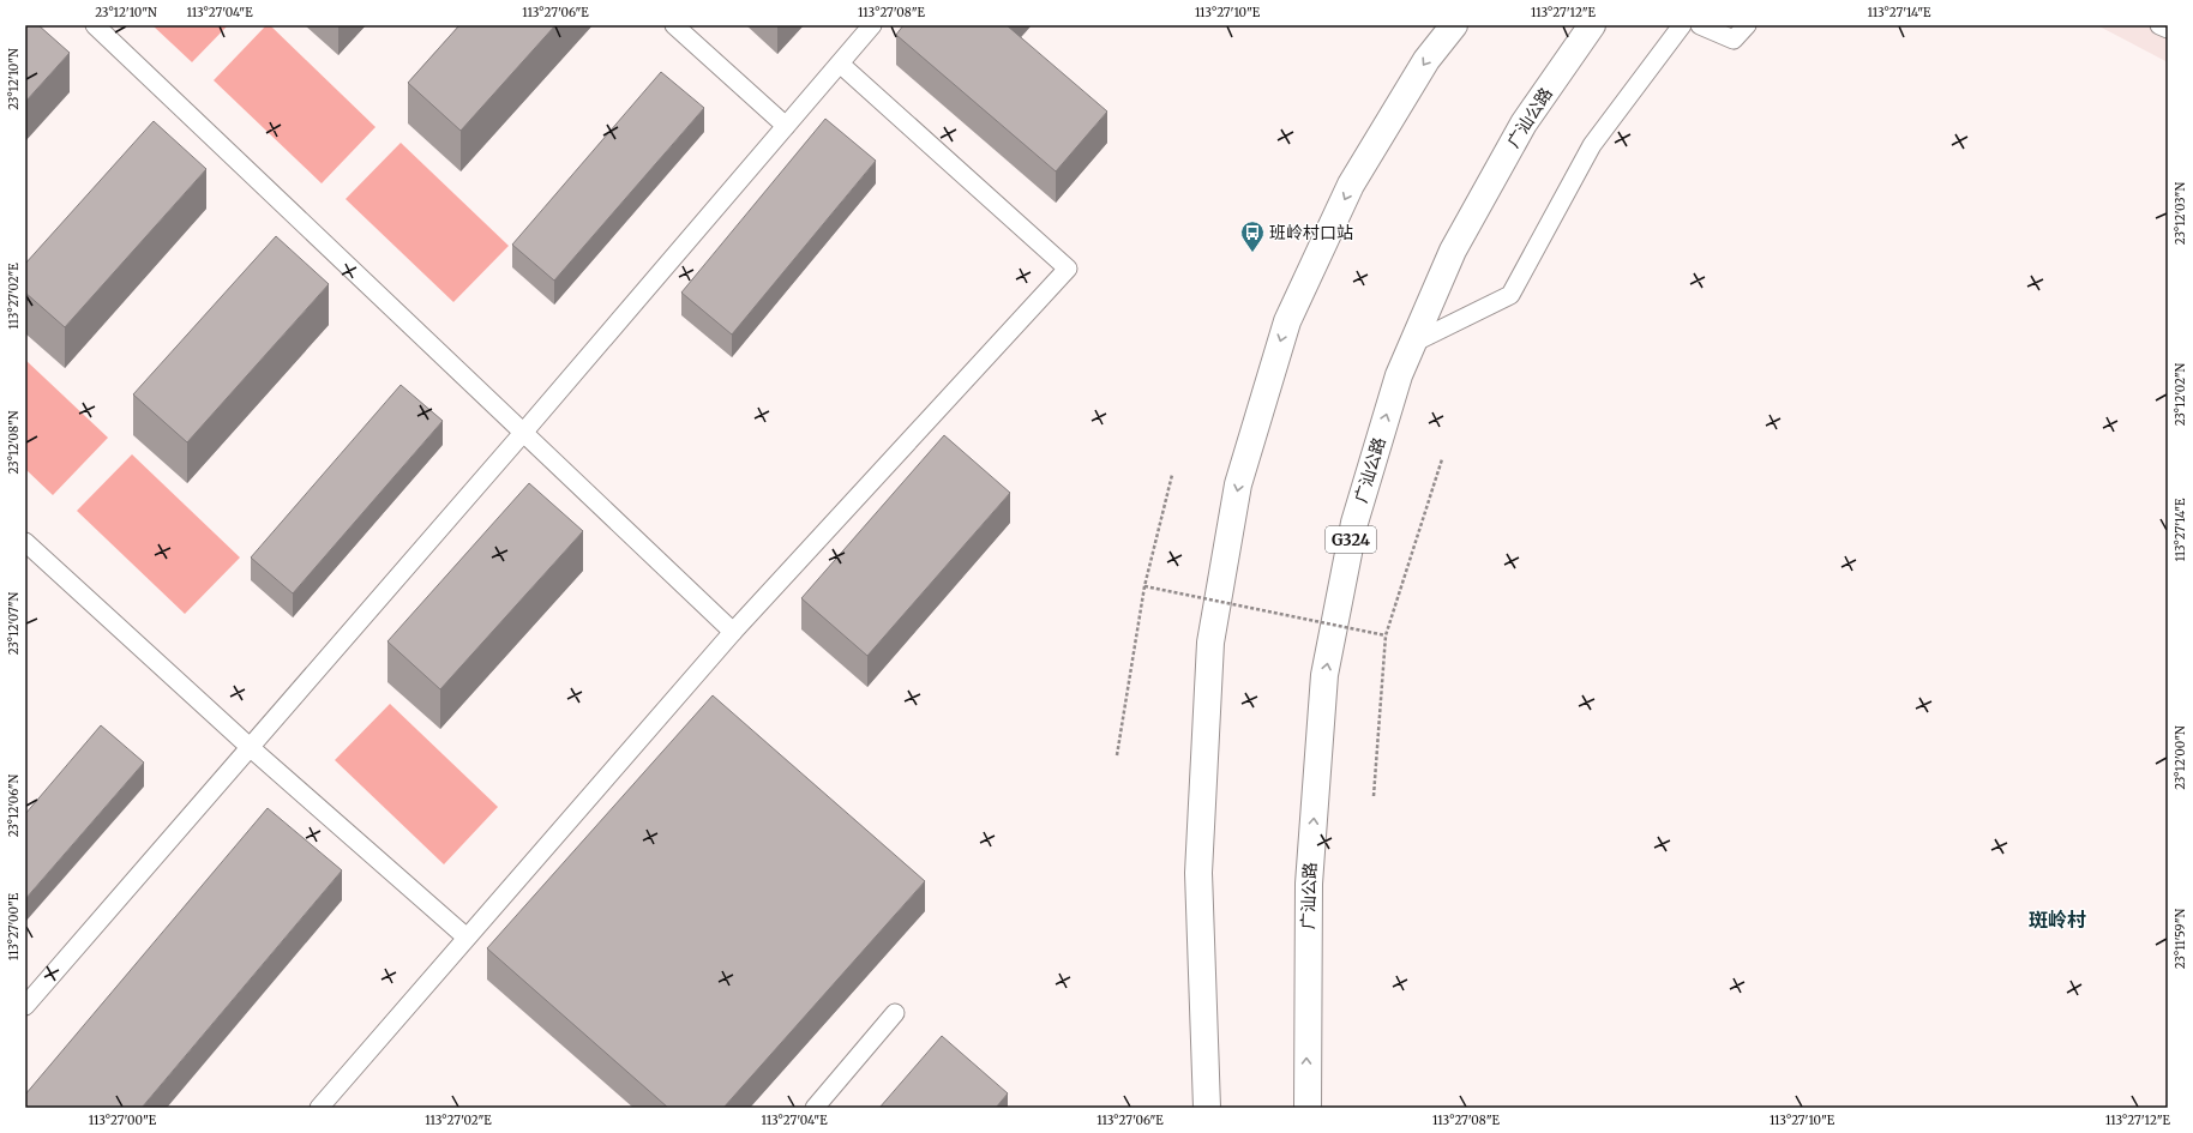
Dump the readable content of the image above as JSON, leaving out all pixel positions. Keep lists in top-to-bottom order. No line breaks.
{"streets":{"highway":["广汕公路","G324"]},"districts":["斑岭村"],"places":{"bus stop":["班岭村口站"]},"coordinates":["23°12'10\"N","113°27'04\"E","113°27'06\"E","113°27'08\"E","113°27'10\"E","113°27'12\"E","113°27'14\"E","23°12'03\"N","113°27'02\"E","23°12'02\"N","23°12'08\"N","23°12'07\"N","23°12'00\"N","23°12'06\"N","113°27'00\"E","23°11'59\"N"]}
